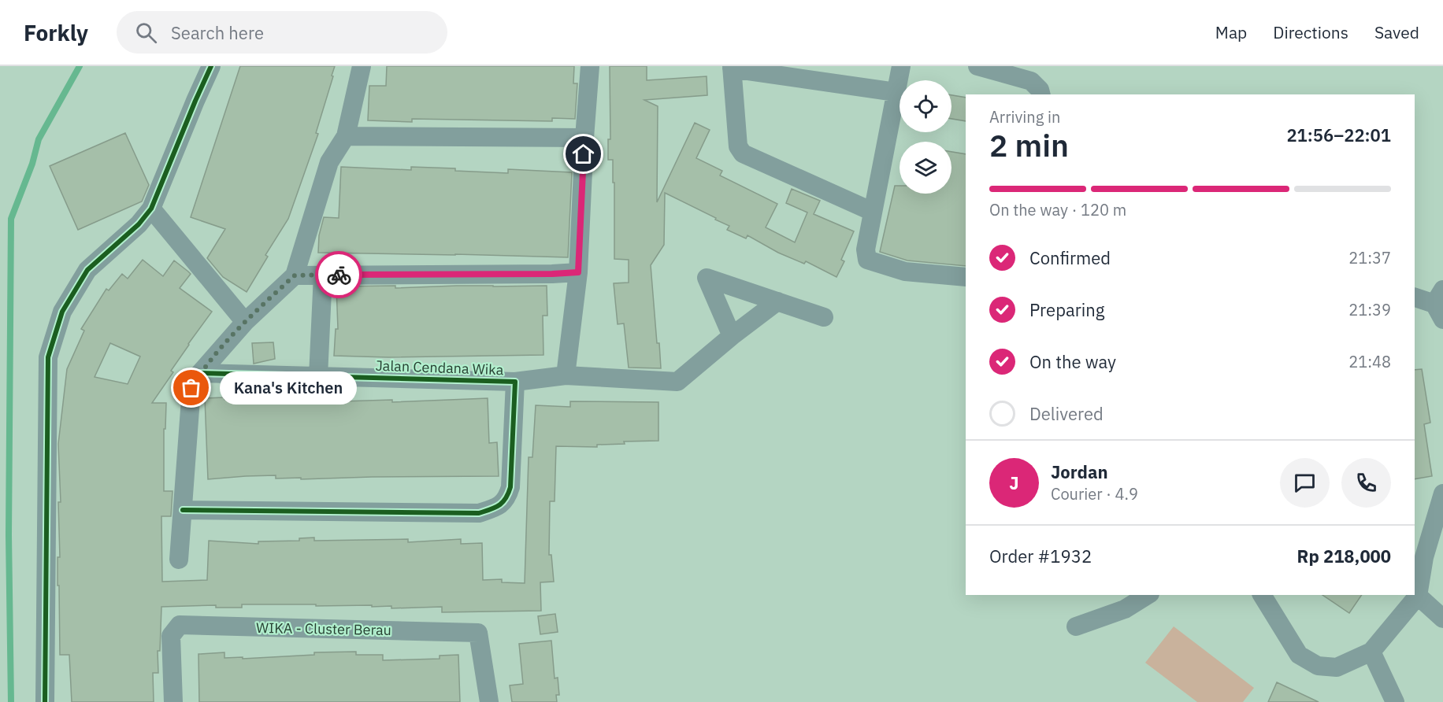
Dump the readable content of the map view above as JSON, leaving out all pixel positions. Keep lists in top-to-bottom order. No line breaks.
{"streets":{"street":["Jalan Cendana Wika","WIKA - Cluster Berau"]},"places":["Kana's Kitchen"],"page":{"header":"Forkly","search":"Search here","nav":["Map","Directions","Saved"],"heading":["2 min","Arriving in","21:56–22:01"],"panel":["Jordan","Courier · 4.9","Order #1932","Rp 218,000"],"bar":"On the way · 120 m","list":[["Confirmed","21:37"],["Preparing","21:39"],["On the way","21:48"],"Delivered"],"bubble":"Kana's Kitchen","round":"J"}}
